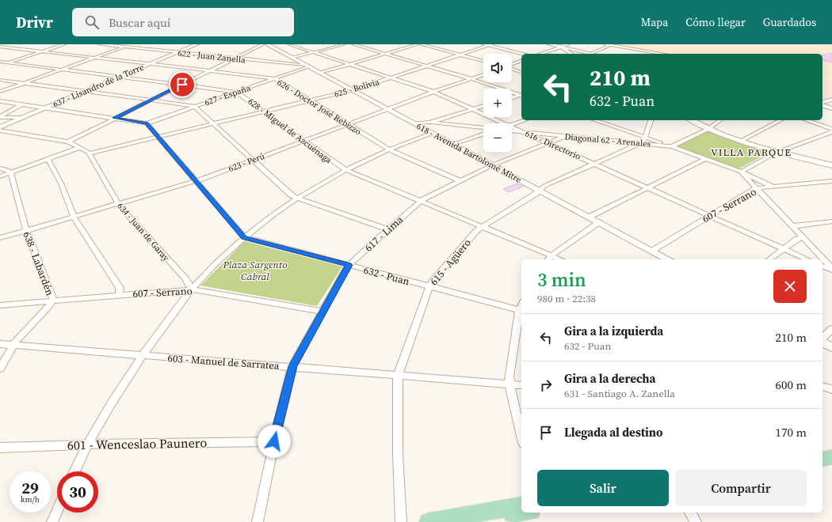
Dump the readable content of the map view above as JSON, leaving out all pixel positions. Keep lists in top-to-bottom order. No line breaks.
{"streets":{"main road":["637 - Lisandro de la Torre","618 - Avenida Bartolomé Mitre"],"street":["622 - Juan Zanella","625 - Bolivia","627 - España","626 - Doctor José Rebizzo","628 - Miguel de Azcuénaga","Diagonal 62 - Arenales","616 - Directorio","623 - Perú","607 - Serrano","634 - Juan de Garay","617 - Lima","615 - Agüero","638 - Labardén","632 - Puan","603 - Manuel de Sarratea","601 - Wenceslao Paunero"]},"crossings":[["622 - Juan Zanella","637 - Lisandro de la Torre"],["622 - Juan Zanella","627 - España"],["622 - Juan Zanella","618 - Avenida Bartolomé Mitre"],["637 - Lisandro de la Torre","626 - Doctor José Rebizzo"],["637 - Lisandro de la Torre","628 - Miguel de Azcuénaga"],["637 - Lisandro de la Torre","634 - Juan de Garay"],["625 - Bolivia","626 - Doctor José Rebizzo"],["625 - Bolivia","628 - Miguel de Azcuénaga"],["625 - Bolivia","616 - Directorio"],["625 - Bolivia","618 - Avenida Bartolomé Mitre"],["625 - Bolivia","634 - Juan de Garay"],["627 - España","626 - Doctor José Rebizzo"],["627 - España","628 - Miguel de Azcuénaga"],["627 - España","618 - Avenida Bartolomé Mitre"],["626 - Doctor José Rebizzo","623 - Perú"],["626 - Doctor José Rebizzo","617 - Lima"],["628 - Miguel de Azcuénaga","623 - Perú"],["628 - Miguel de Azcuénaga","617 - Lima"],["628 - Miguel de Azcuénaga","615 - Agüero"],["Diagonal 62 - Arenales","616 - Directorio"],["Diagonal 62 - Arenales","617 - Lima"],["Diagonal 62 - Arenales","615 - Agüero"],["616 - Directorio","623 - Perú"],["616 - Directorio","607 - Serrano"],["616 - Directorio","617 - Lima"],["616 - Directorio","615 - Agüero"],["618 - Avenida Bartolomé Mitre","623 - Perú"],["618 - Avenida Bartolomé Mitre","607 - Serrano"],["618 - Avenida Bartolomé Mitre","617 - Lima"],["618 - Avenida Bartolomé Mitre","615 - Agüero"],["623 - Perú","634 - Juan de Garay"],["623 - Perú","638 - Labardén"],["607 - Serrano","634 - Juan de Garay"],["607 - Serrano","617 - Lima"],["607 - Serrano","638 - Labardén"],["617 - Lima","632 - Puan"],["617 - Lima","603 - Manuel de Sarratea"],["617 - Lima","601 - Wenceslao Paunero"],["615 - Agüero","632 - Puan"],["615 - Agüero","603 - Manuel de Sarratea"],["638 - Labardén","603 - Manuel de Sarratea"]],"districts":["VILLA PARQUE"],"parks":["Plaza Sargento Cabral"],"page":{"header":"Drivr","search":"Buscar aquí","nav":["Mapa","Cómo llegar","Guardados"],"map_buttons":["+","−"],"turn":["210 m","632 - Puan"],"heading":["3 min","980 m · 22:38"],"list":[{"name":"Gira a la izquierda","note":"632 - Puan","value":"210 m"},{"name":"Gira a la derecha","note":"631 - Santiago A. Zanella","value":"600 m"},{"name":"Llegada al destino","value":"170 m"}],"buttons":["Salir","Compartir"],"speed":"29 km/h","limit":"30"}}
